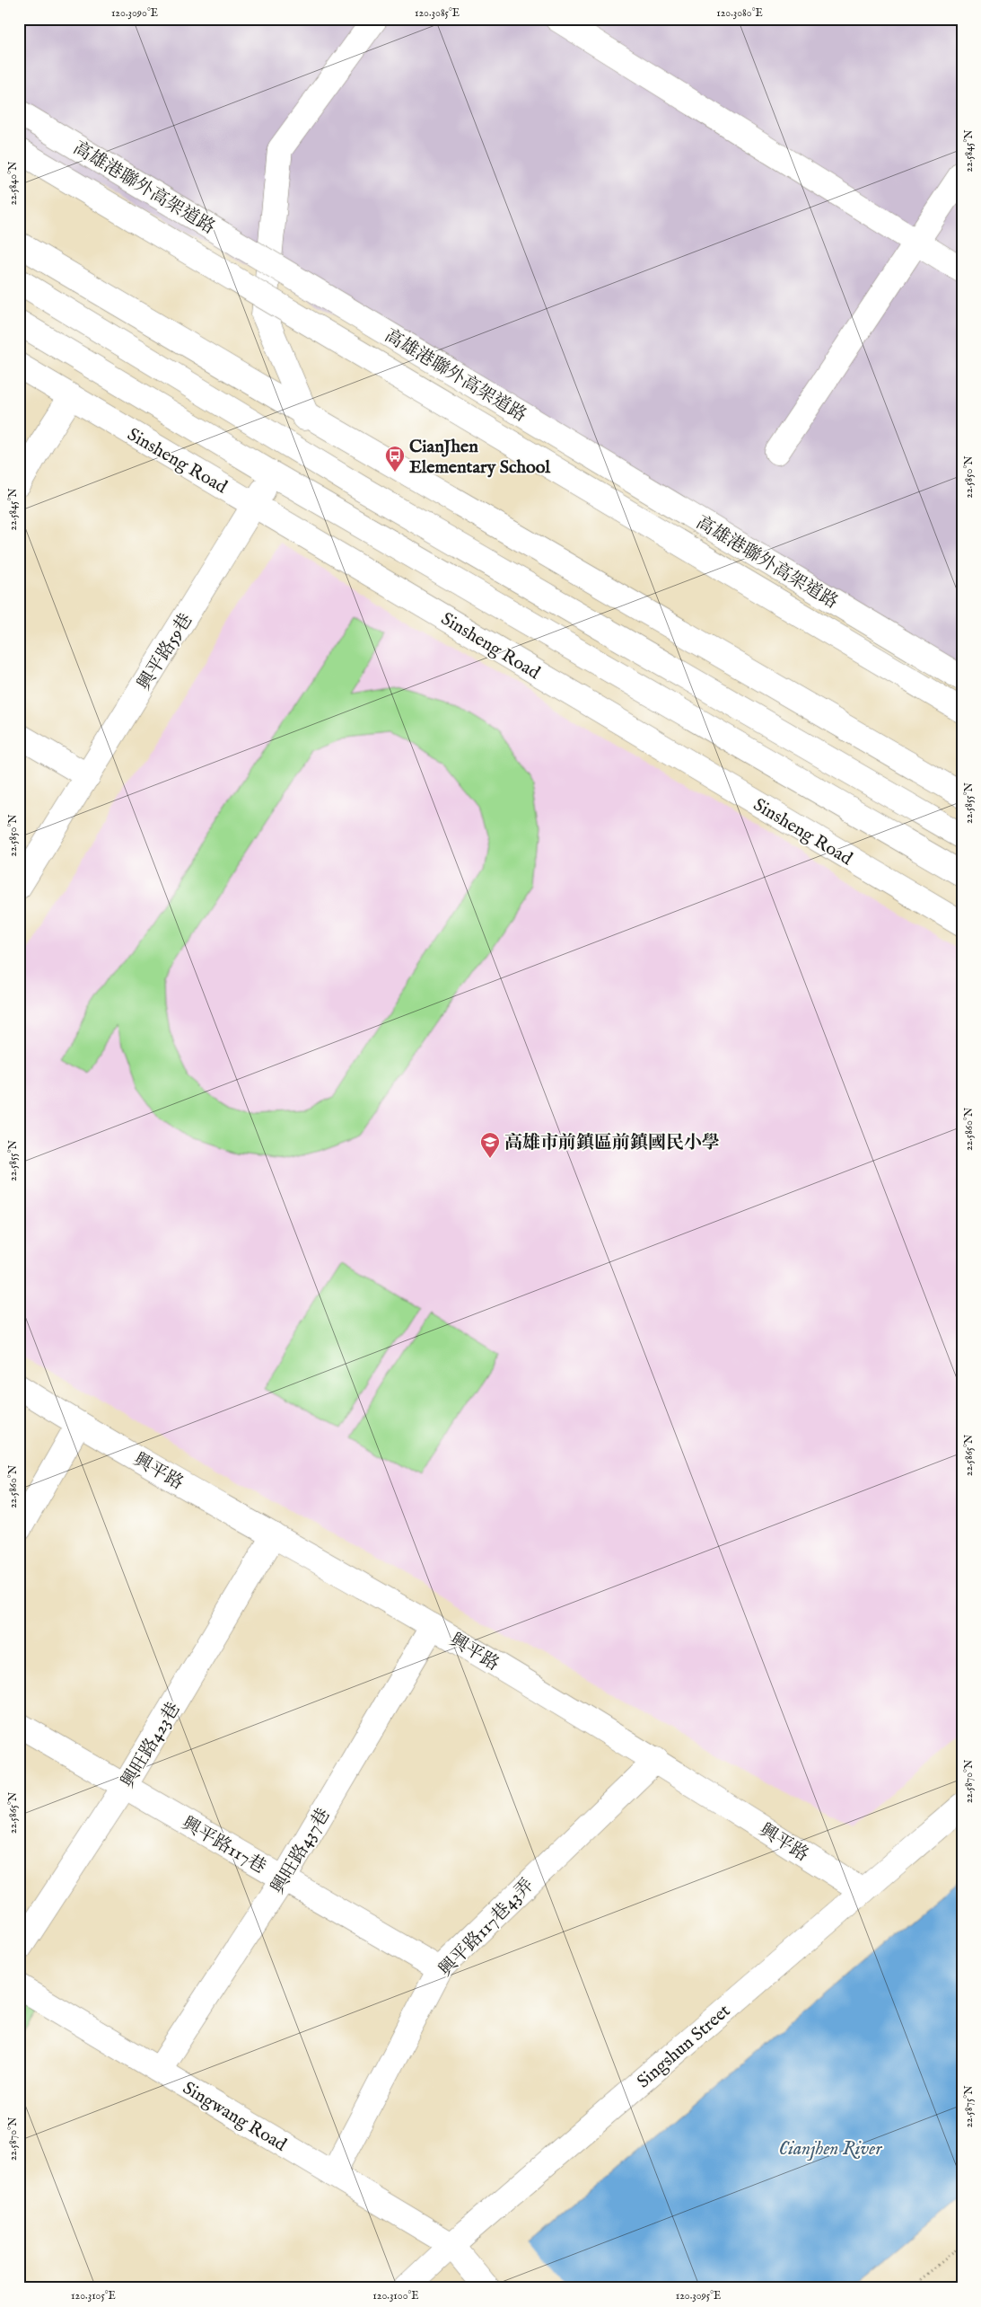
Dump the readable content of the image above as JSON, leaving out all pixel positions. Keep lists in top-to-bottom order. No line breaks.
{"streets":{"main road":["高雄港聯外高架道路","Sinsheng Road","興平路59巷","興平路","興旺路423巷","興平路117巷","興旺路437巷","興平路117巷43弄","Singshun Street","Singwang Road"]},"crossings":[["Sinsheng Road","興平路59巷"],["興平路","興旺路423巷"],["興平路","興旺路437巷"],["興平路","興平路117巷43弄"],["興平路","Singshun Street"],["興旺路423巷","興平路117巷"],["興平路117巷","興旺路437巷"],["興平路117巷","興平路117巷43弄"],["興旺路437巷","Singwang Road"],["興平路117巷43弄","Singwang Road"],["Singshun Street","Singwang Road"]],"water":["Cianjhen River"],"places":{"bus stop":["CianJhen Elementary School"],"school or university":["高雄市前鎮區前鎮國民小學"]},"coordinates":["120.3090°E","120.3085°E","120.3080°E","22.5845°N","22.5840°N","22.5850°N","22.5855°N","22.5860°N","22.5865°N","22.5870°N","22.5875°N","120.3105°E","120.3100°E","120.3095°E"]}
